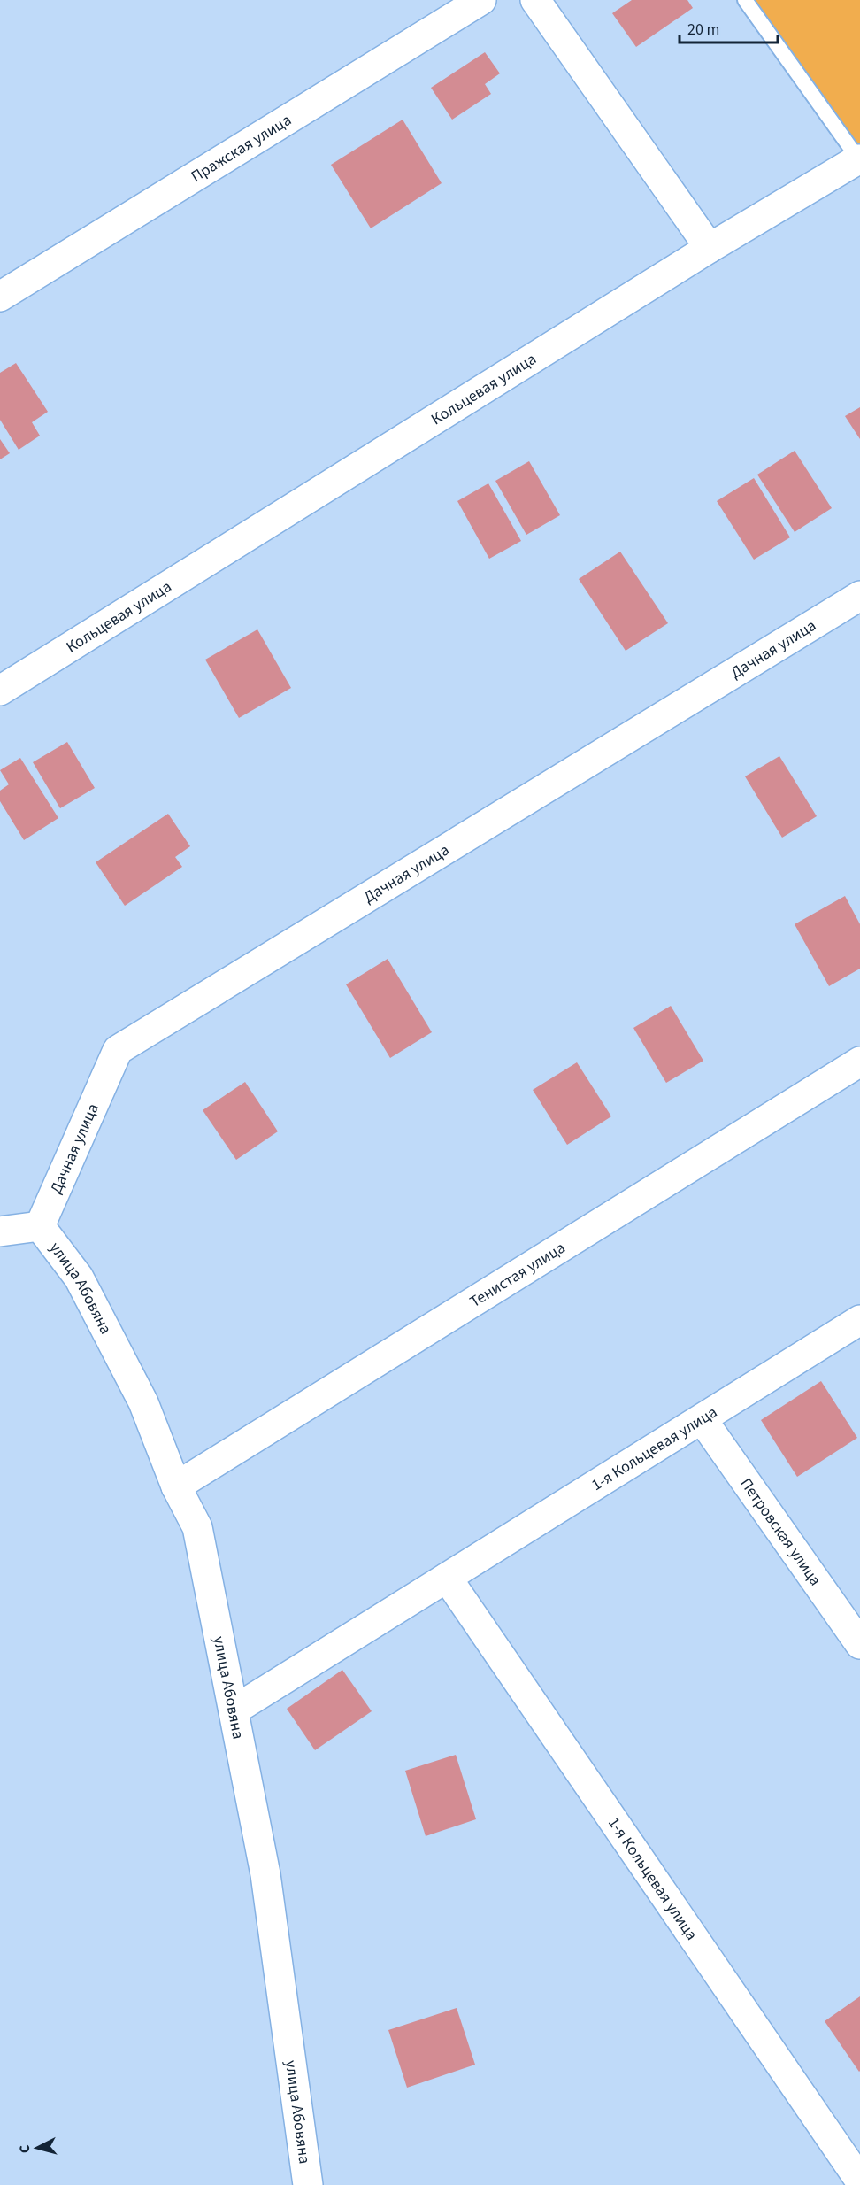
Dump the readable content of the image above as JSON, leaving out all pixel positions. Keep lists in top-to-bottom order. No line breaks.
{"streets":{"street":["Пражская улица","Кольцевая улица","Дачная улица","Тенистая улица","улица Абовяна","1-я Кольцевая улица","Петровская улица"]},"crossings":[["Дачная улица","улица Абовяна"],["Тенистая улица","улица Абовяна"],["улица Абовяна","1-я Кольцевая улица"],["1-я Кольцевая улица","Петровская улица"]],"scale_bar":"20 m","north":"left"}
